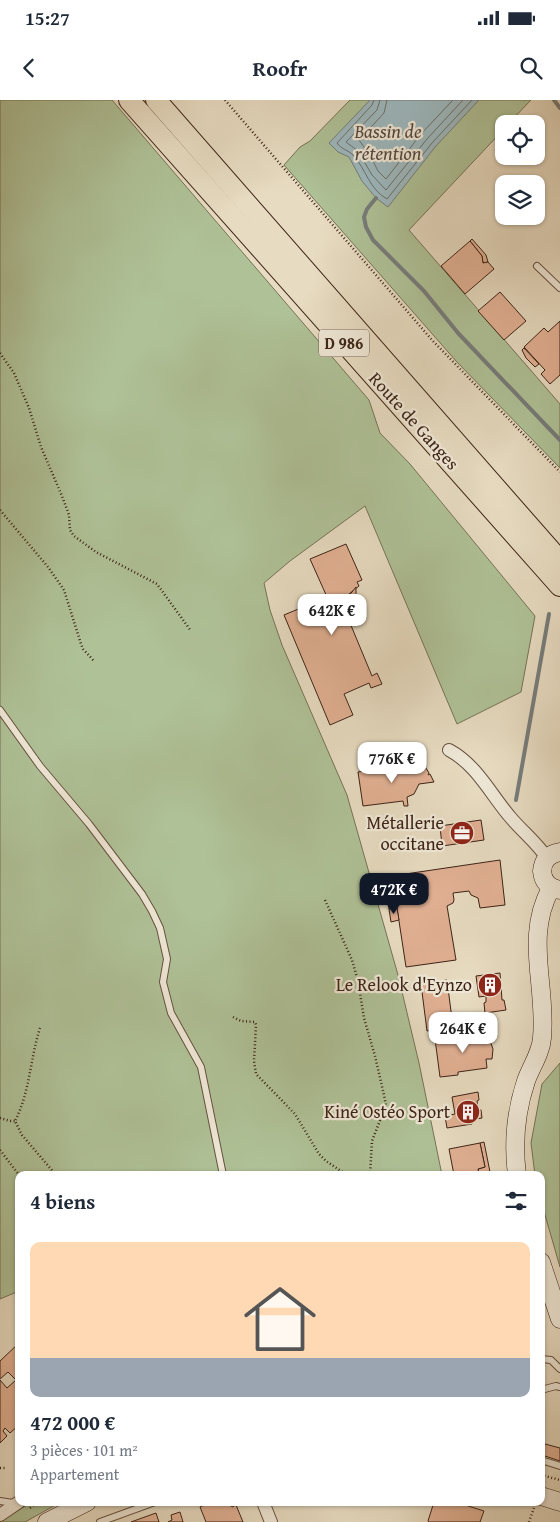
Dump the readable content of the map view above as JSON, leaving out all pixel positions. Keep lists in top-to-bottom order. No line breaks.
{"streets":{"main road":["D 986","Route de Ganges"]},"water":["Bassin de rétention"],"places":{"office":["Métallerie occitane"],"building":["Le Relook d'Eynzo","Kiné Ostéo Sport"]},"page":{"status":"15:27","header":"Roofr","price":["642K €","776K €","472K €","264K €"],"heading":"4 biens","list":[{"name":"472 000 €","note":"3 pièces · 101 m² · Appartement"}]}}
